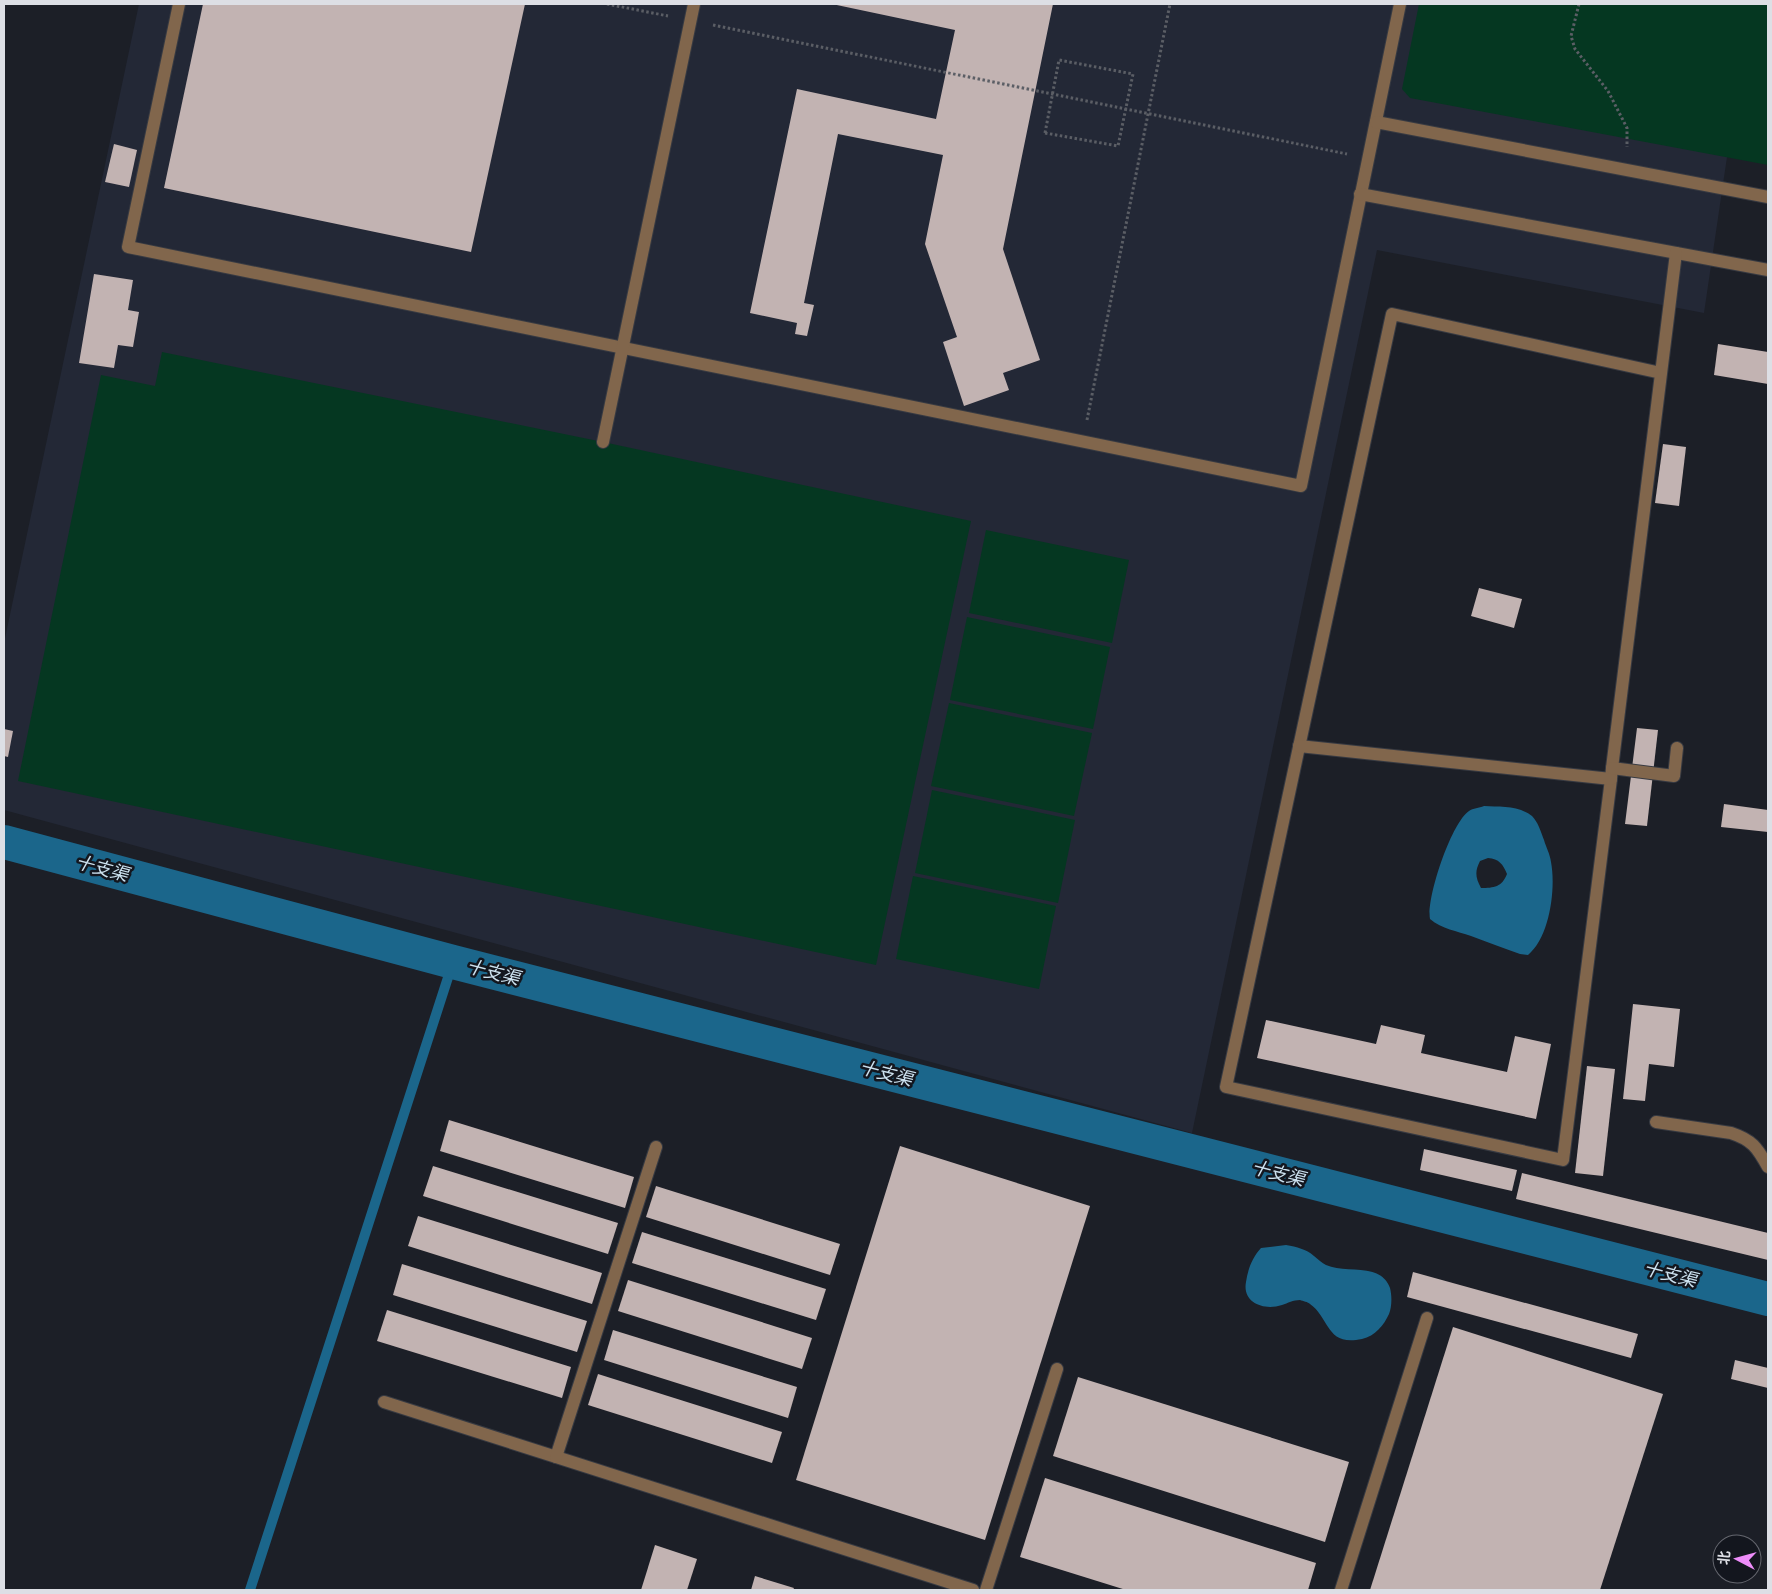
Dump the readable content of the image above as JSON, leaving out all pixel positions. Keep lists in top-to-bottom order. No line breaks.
{"water":["十支渠"],"north":"left"}
